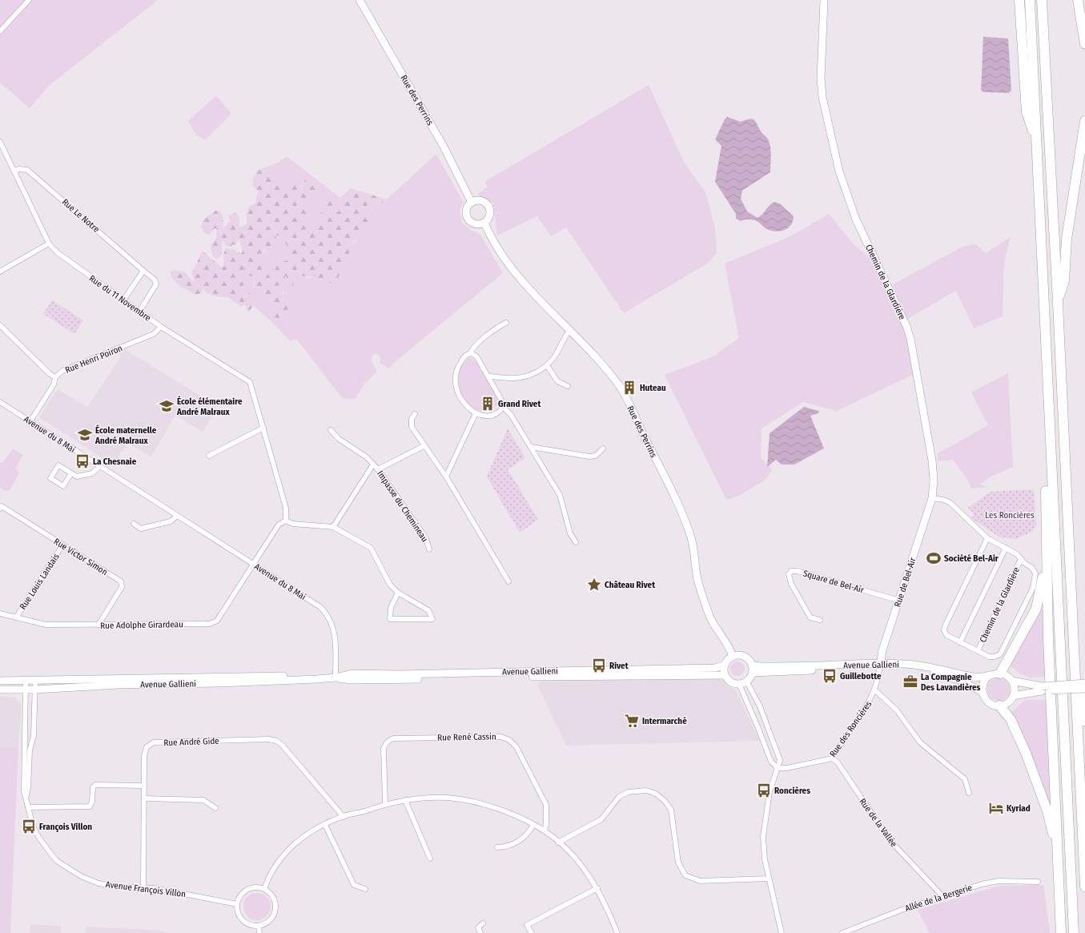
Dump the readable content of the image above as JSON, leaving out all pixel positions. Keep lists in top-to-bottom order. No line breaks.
{"streets":{"main road":["Rue des Perrins","Chemin de la Glardière","Rue de Bel-Air","Avenue Gallieni"],"street":["Rue Le Notre","Rue du 11 Novembre","Rue Henri Poiron","Avenue du 8 Mai","Impasse du Chemineau","Rue Victor Simon","Rue Louis Landais","Square de Bel-Air","Rue Adolphe Girardeau","Rue des Roncières","Rue René Cassin","Rue André Gide","Rue de la Vallée","Avenue François Villon","Allée de la Bergerie"]},"crossings":[["Rue des Perrins","Avenue Gallieni"],["Rue Le Notre","Rue du 11 Novembre"],["Chemin de la Glardière","Rue de Bel-Air"],["Rue du 11 Novembre","Rue Henri Poiron"],["Rue Henri Poiron","Avenue du 8 Mai"],["Avenue du 8 Mai","Rue Adolphe Girardeau"],["Avenue du 8 Mai","Avenue Gallieni"],["Rue Victor Simon","Rue Louis Landais"],["Rue Victor Simon","Rue Adolphe Girardeau"],["Rue Louis Landais","Rue Adolphe Girardeau"],["Square de Bel-Air","Rue de Bel-Air"],["Rue de Bel-Air","Avenue Gallieni"],["Rue de Bel-Air","Rue des Roncières"],["Avenue Gallieni","Rue des Roncières"],["Avenue Gallieni","Avenue François Villon"],["Rue des Roncières","Rue de la Vallée"],["Rue André Gide","Avenue François Villon"],["Rue de la Vallée","Allée de la Bergerie"]],"parks":["Les Roncières"],"places":{"building":["Huteau","Grand Rivet"],"school or university":["École élémentaire André Malraux","École maternelle André Malraux"],"bus stop":["La Chesnaie","Rivet","Guillebotte","Roncières","François Villon"],"sports":["Société Bel-Air"],"place":["Château Rivet"],"office":["La Compagnie Des Lavandières"],"supermarket":["Intermarché"],"hotel":["Kyriad"]}}
